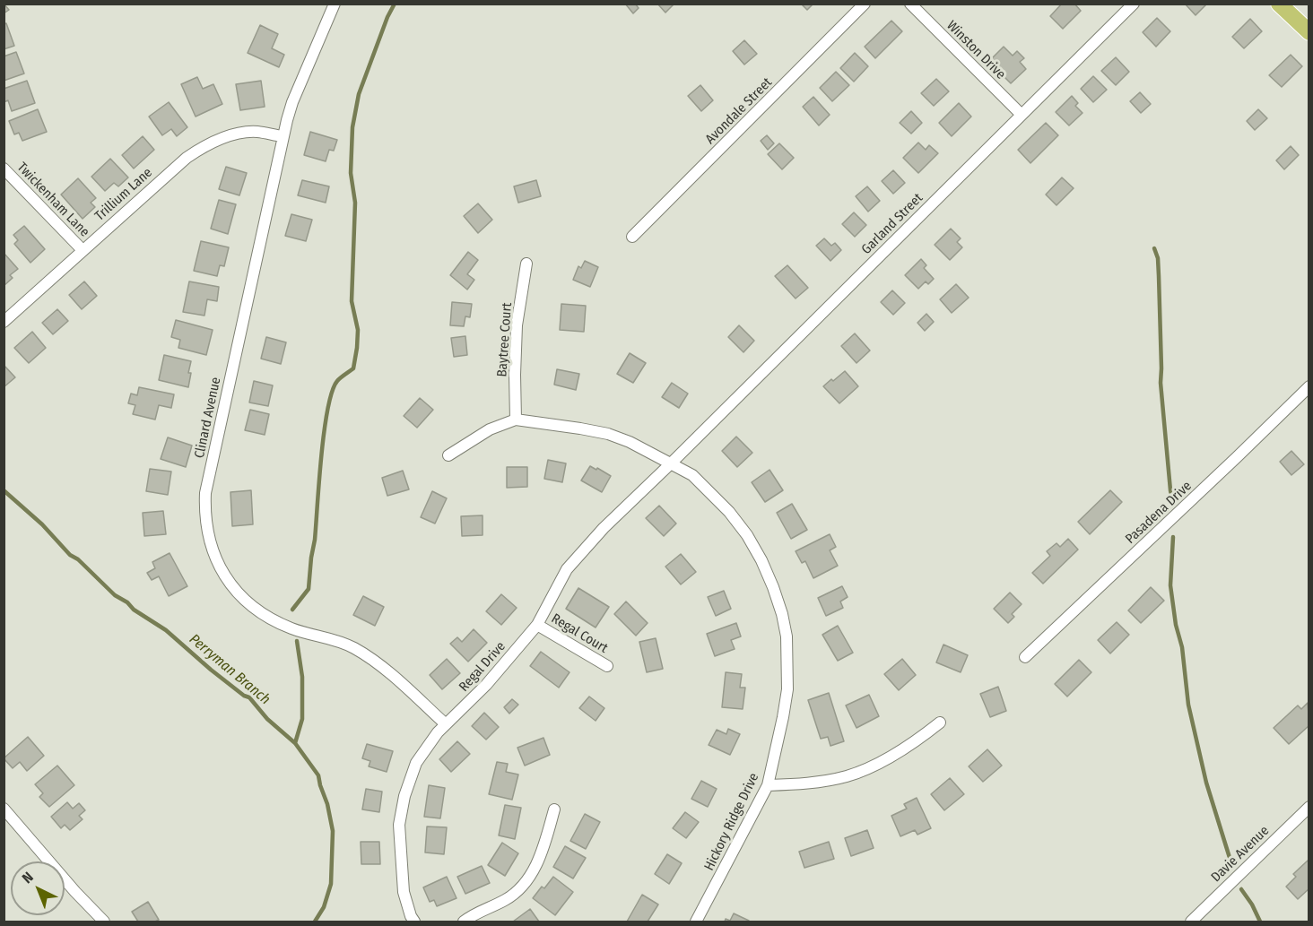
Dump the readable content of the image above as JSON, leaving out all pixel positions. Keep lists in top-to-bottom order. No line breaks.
{"streets":{"street":["Winston Drive","Avondale Street","Trillium Lane","Twickenham Lane","Garland Street","Baytree Court","Clinard Avenue","Pasadena Drive","Regal Court","Regal Drive","Hickory Ridge Drive","Davie Avenue"]},"crossings":[["Winston Drive","Garland Street"],["Trillium Lane","Twickenham Lane"],["Trillium Lane","Clinard Avenue"],["Garland Street","Regal Drive"],["Garland Street","Hickory Ridge Drive"],["Baytree Court","Hickory Ridge Drive"],["Clinard Avenue","Regal Drive"],["Regal Court","Regal Drive"],["Regal Drive","Hickory Ridge Drive"]],"water":["Perryman Branch"],"north":"top left"}
